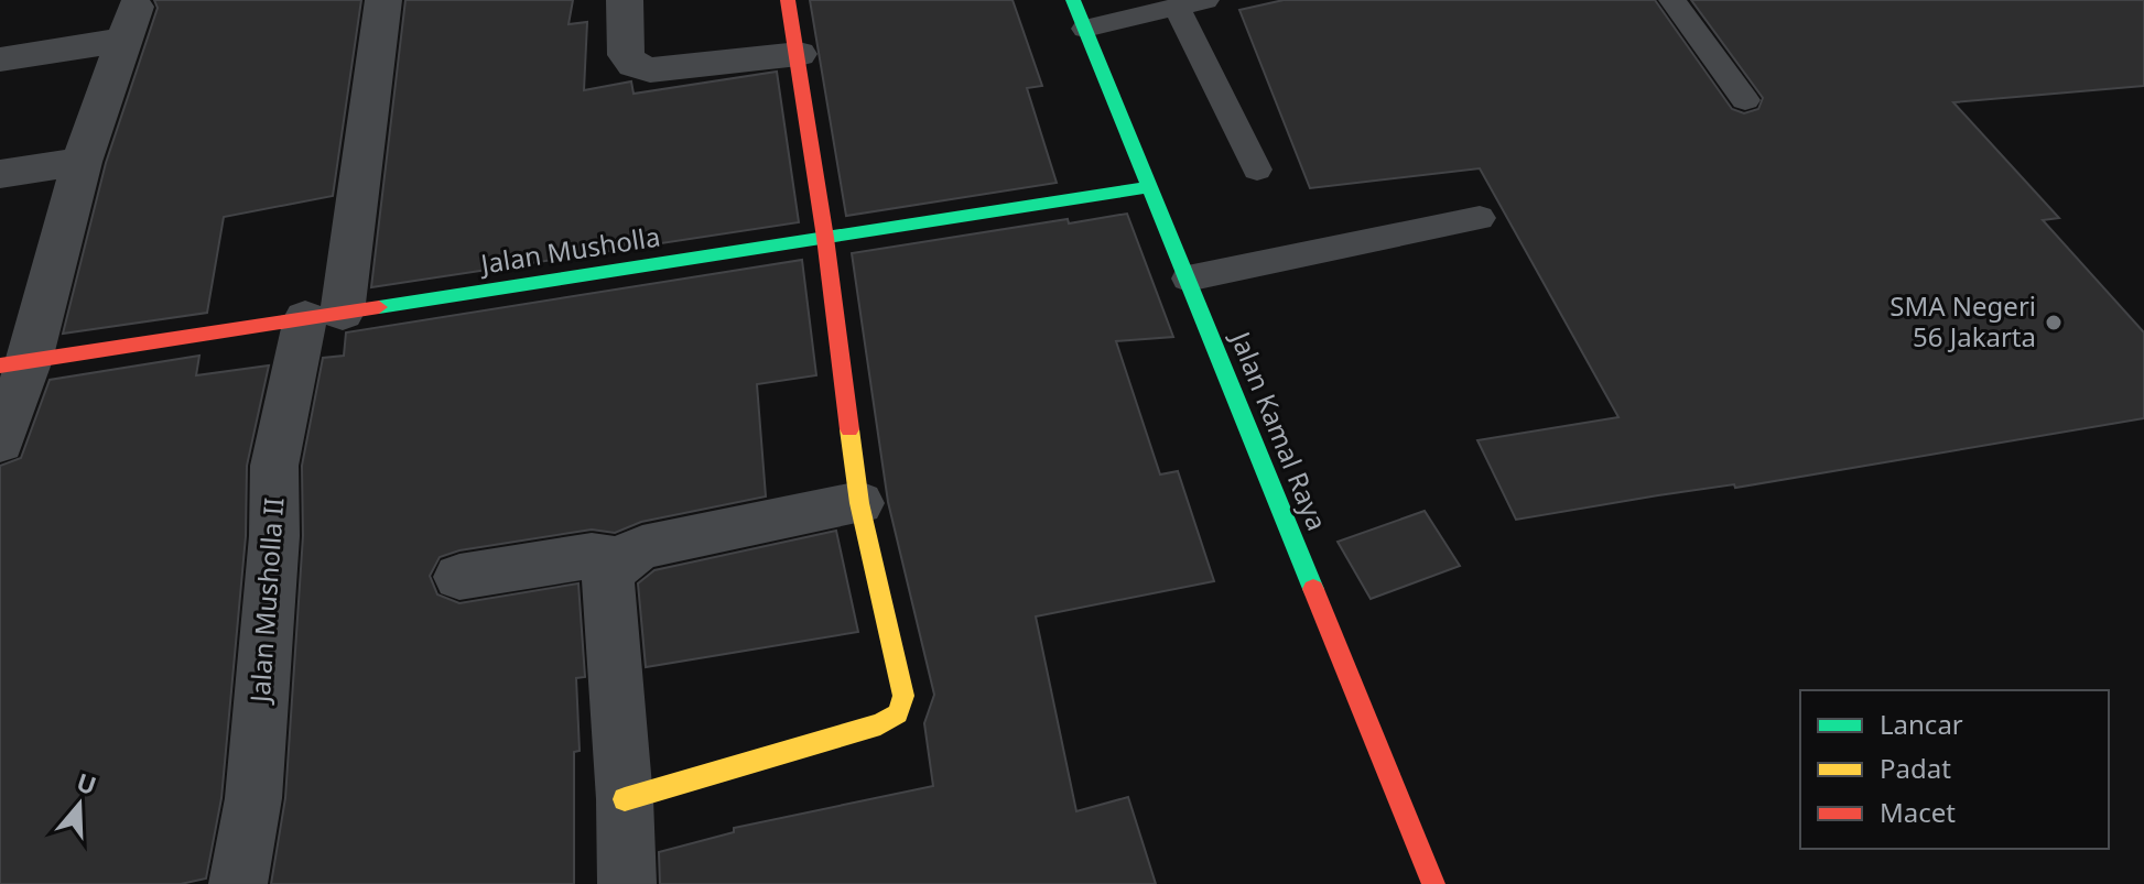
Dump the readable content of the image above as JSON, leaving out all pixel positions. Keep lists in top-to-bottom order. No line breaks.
{"streets":{"street":["Jalan Musholla","Jalan Kamal Raya","Jalan Musholla II"]},"crossings":[["Jalan Musholla","Jalan Kamal Raya"],["Jalan Musholla","Jalan Musholla II"]],"places":["SMA Negeri 56 Jakarta"],"legend":["Lancar","Padat","Macet"],"north":"top"}
